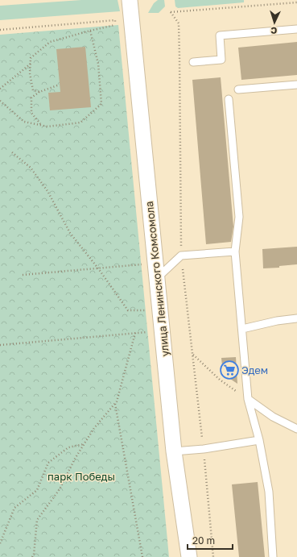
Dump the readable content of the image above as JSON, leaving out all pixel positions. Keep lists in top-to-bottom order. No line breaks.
{"streets":{"street":["улица Ленинского Комсомола"]},"parks":["парк Победы"],"places":{"supermarket":["Эдем"]},"scale_bar":"20 m","north":"bottom"}
